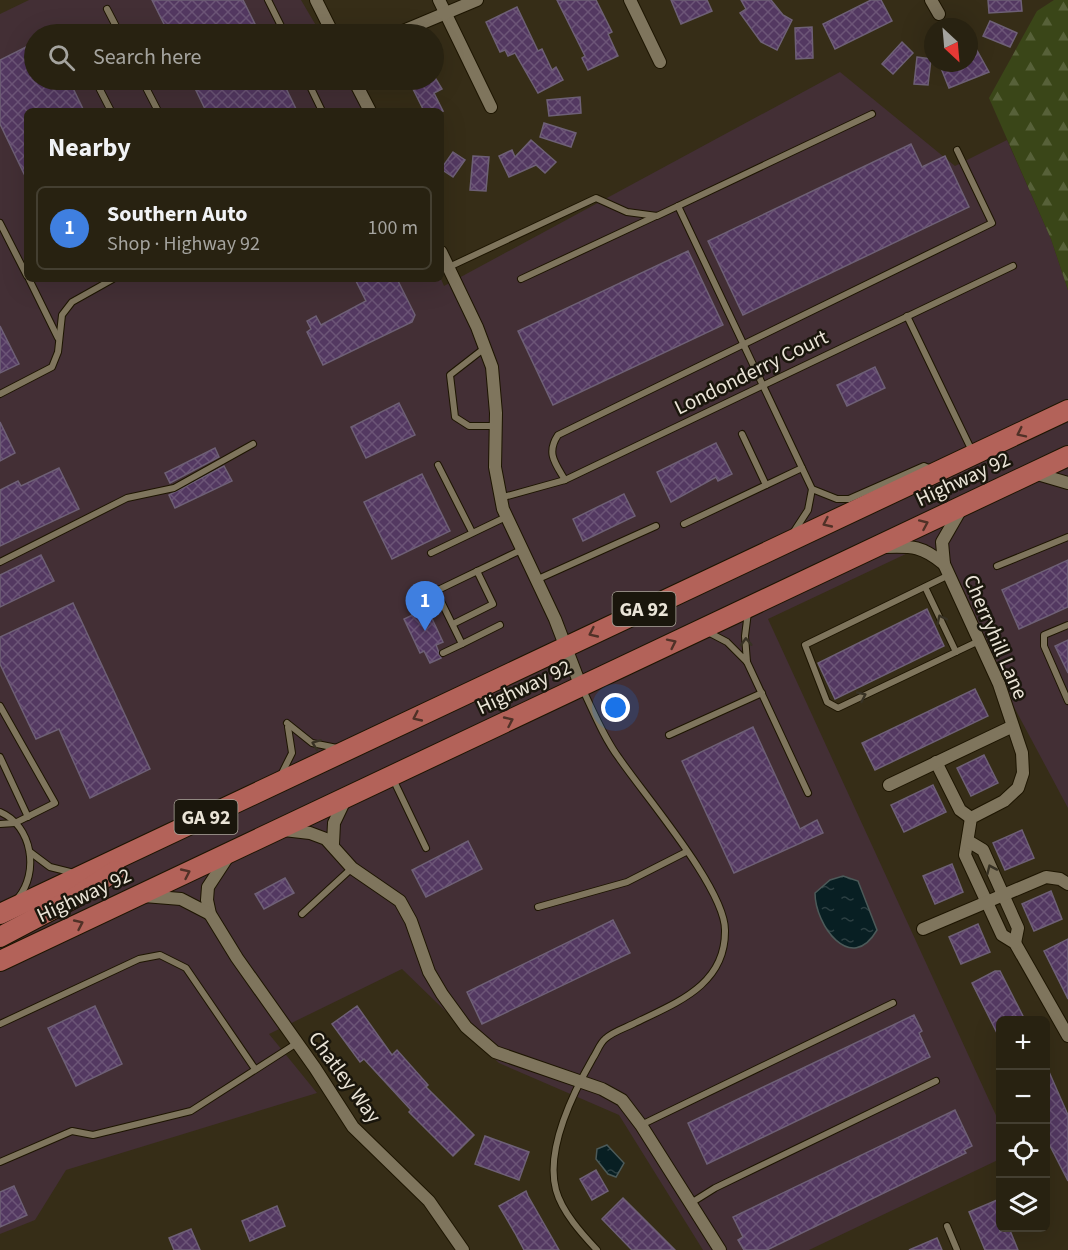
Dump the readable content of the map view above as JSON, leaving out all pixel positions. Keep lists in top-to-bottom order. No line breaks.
{"streets":{"main road":["Highway 92","GA 92"],"street":["Cherryhill Lane","Chatley Way"],"lane":["Londonderry Court"]},"north":"bottom right","page":{"search":"Search here","heading":"Nearby","list":[{"mark":"1","name":"Southern Auto","note":"Shop · Highway 92","value":"100 m"}],"pins":"1","map_buttons":["+","−"]}}
